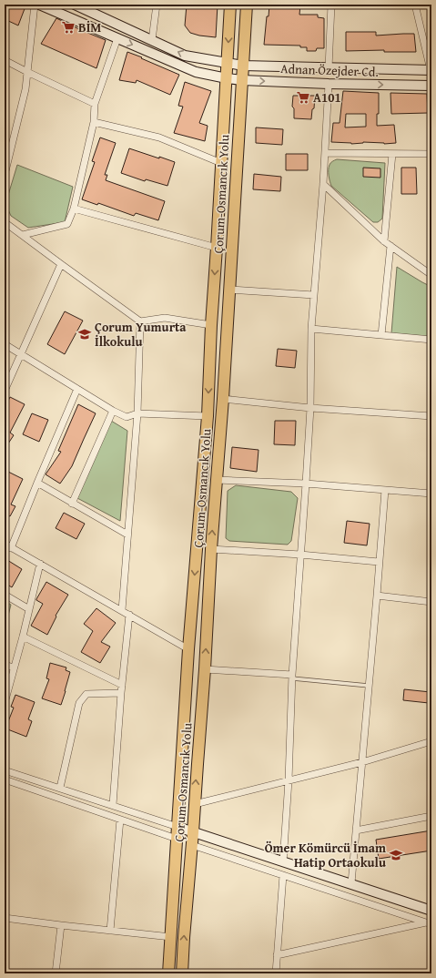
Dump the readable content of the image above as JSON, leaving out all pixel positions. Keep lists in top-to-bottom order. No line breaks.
{"streets":{"highway":["Çorum-Osmancık Yolu"],"street":["Adnan Özejder Cd."]},"crossings":[["Adnan Özejder Cd.","Çorum-Osmancık Yolu"]],"places":{"supermarket":["BİM","A101"],"school or university":["Çorum Yumurta İlkokulu","Ömer Kömürcü İmam Hatip Ortaokulu"]}}
